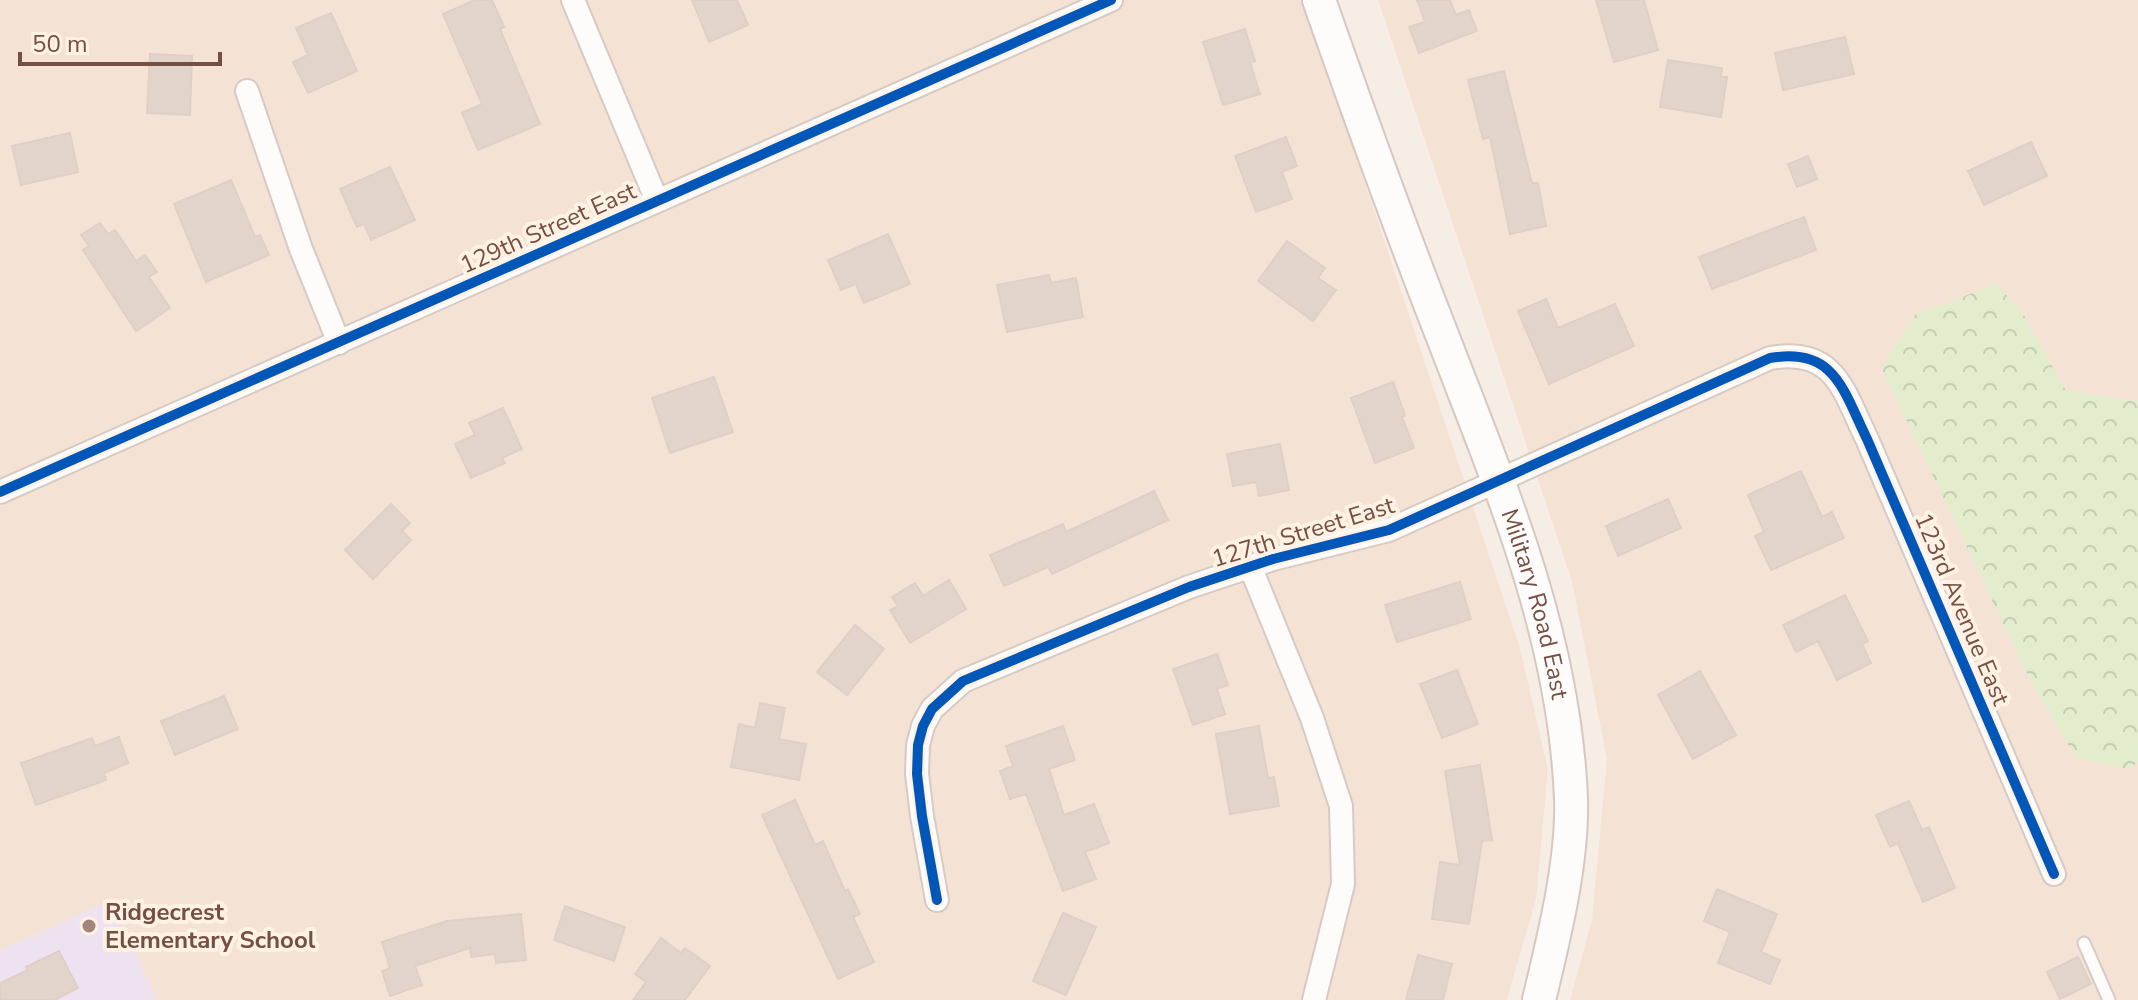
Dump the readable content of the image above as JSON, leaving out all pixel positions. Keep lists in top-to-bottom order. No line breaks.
{"streets":{"main road":["Military Road East"],"street":["129th Street East","127th Street East","123rd Avenue East"]},"crossings":[["127th Street East","Military Road East"],["127th Street East","123rd Avenue East"]],"places":["Ridgecrest Elementary School"],"scale_bar":"50 m"}
